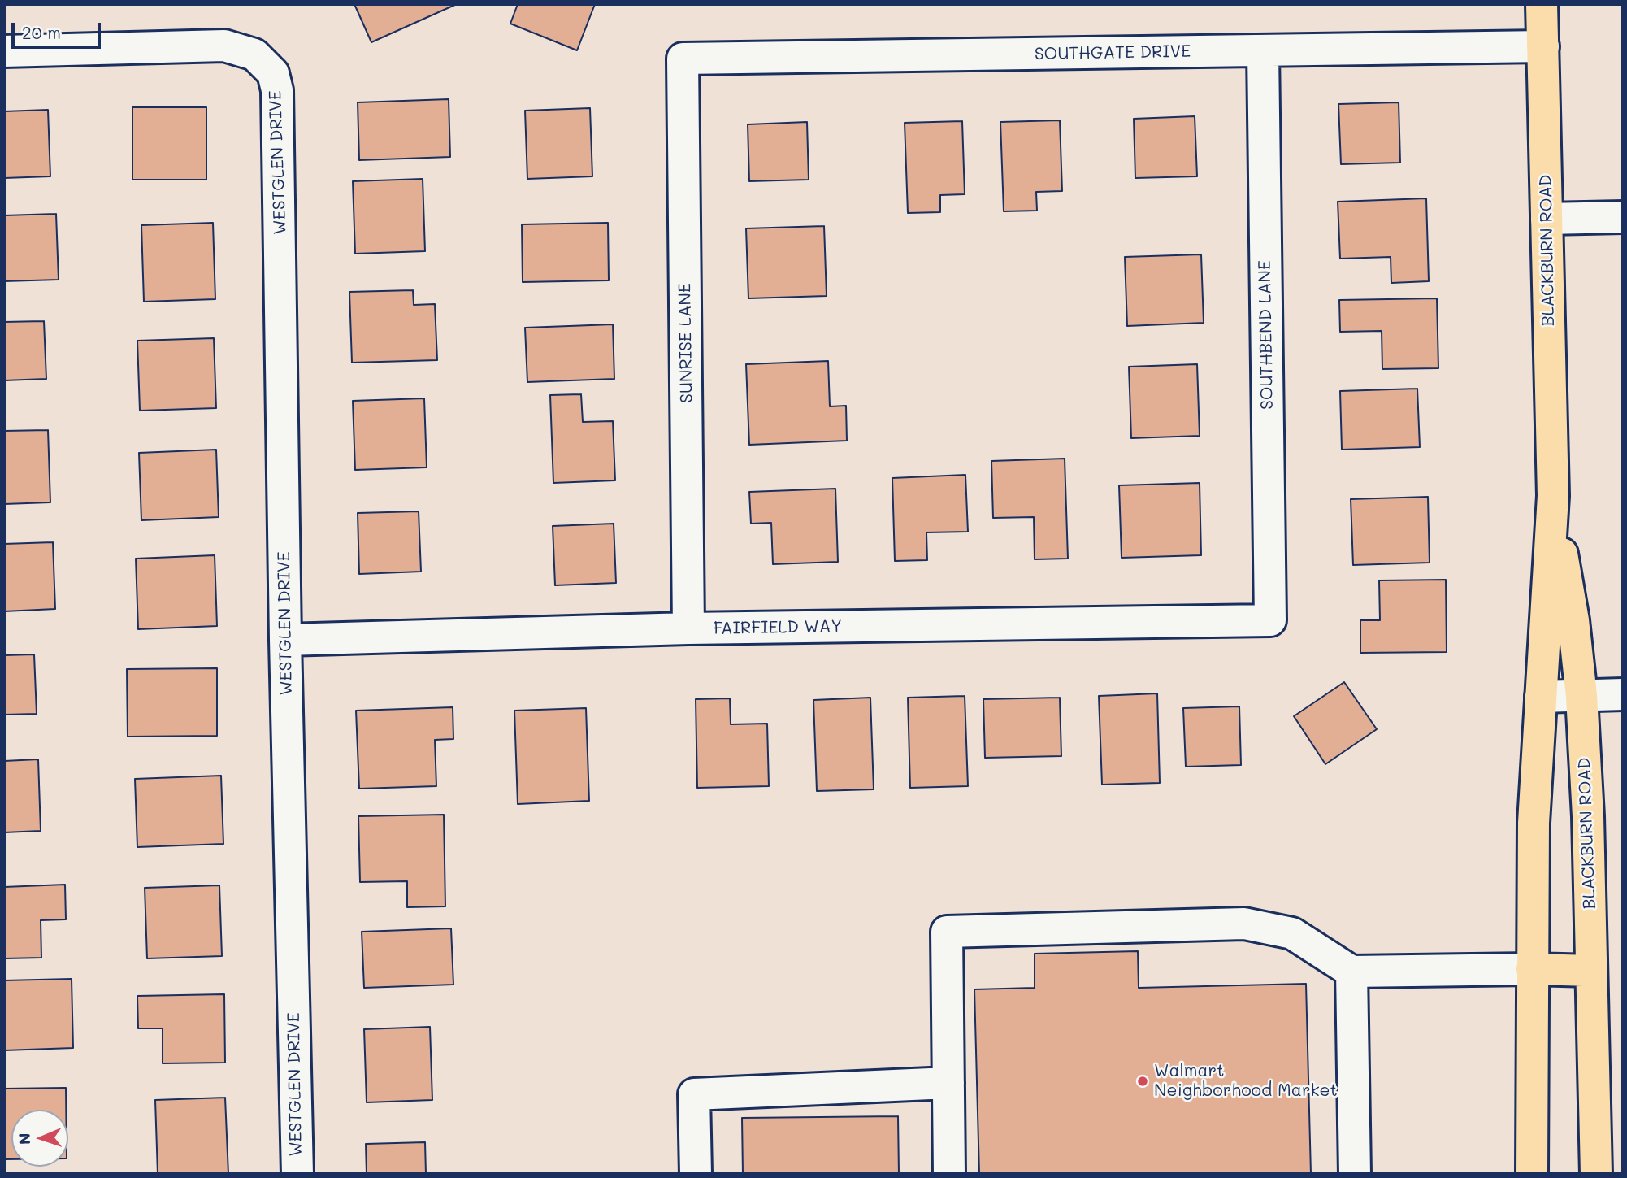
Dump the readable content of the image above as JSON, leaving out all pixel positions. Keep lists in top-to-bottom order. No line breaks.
{"streets":{"main road":["BLACKBURN ROAD"],"street":["SOUTHGATE DRIVE","WESTGLEN DRIVE","SOUTHBEND LANE","SUNRISE LANE","FAIRFIELD WAY"]},"crossings":[["SOUTHGATE DRIVE","BLACKBURN ROAD"],["SOUTHGATE DRIVE","SOUTHBEND LANE"],["SOUTHGATE DRIVE","SUNRISE LANE"],["WESTGLEN DRIVE","FAIRFIELD WAY"],["SOUTHBEND LANE","FAIRFIELD WAY"],["SUNRISE LANE","FAIRFIELD WAY"]],"places":["Walmart Neighborhood Market"],"scale_bar":"20 m","north":"left"}
